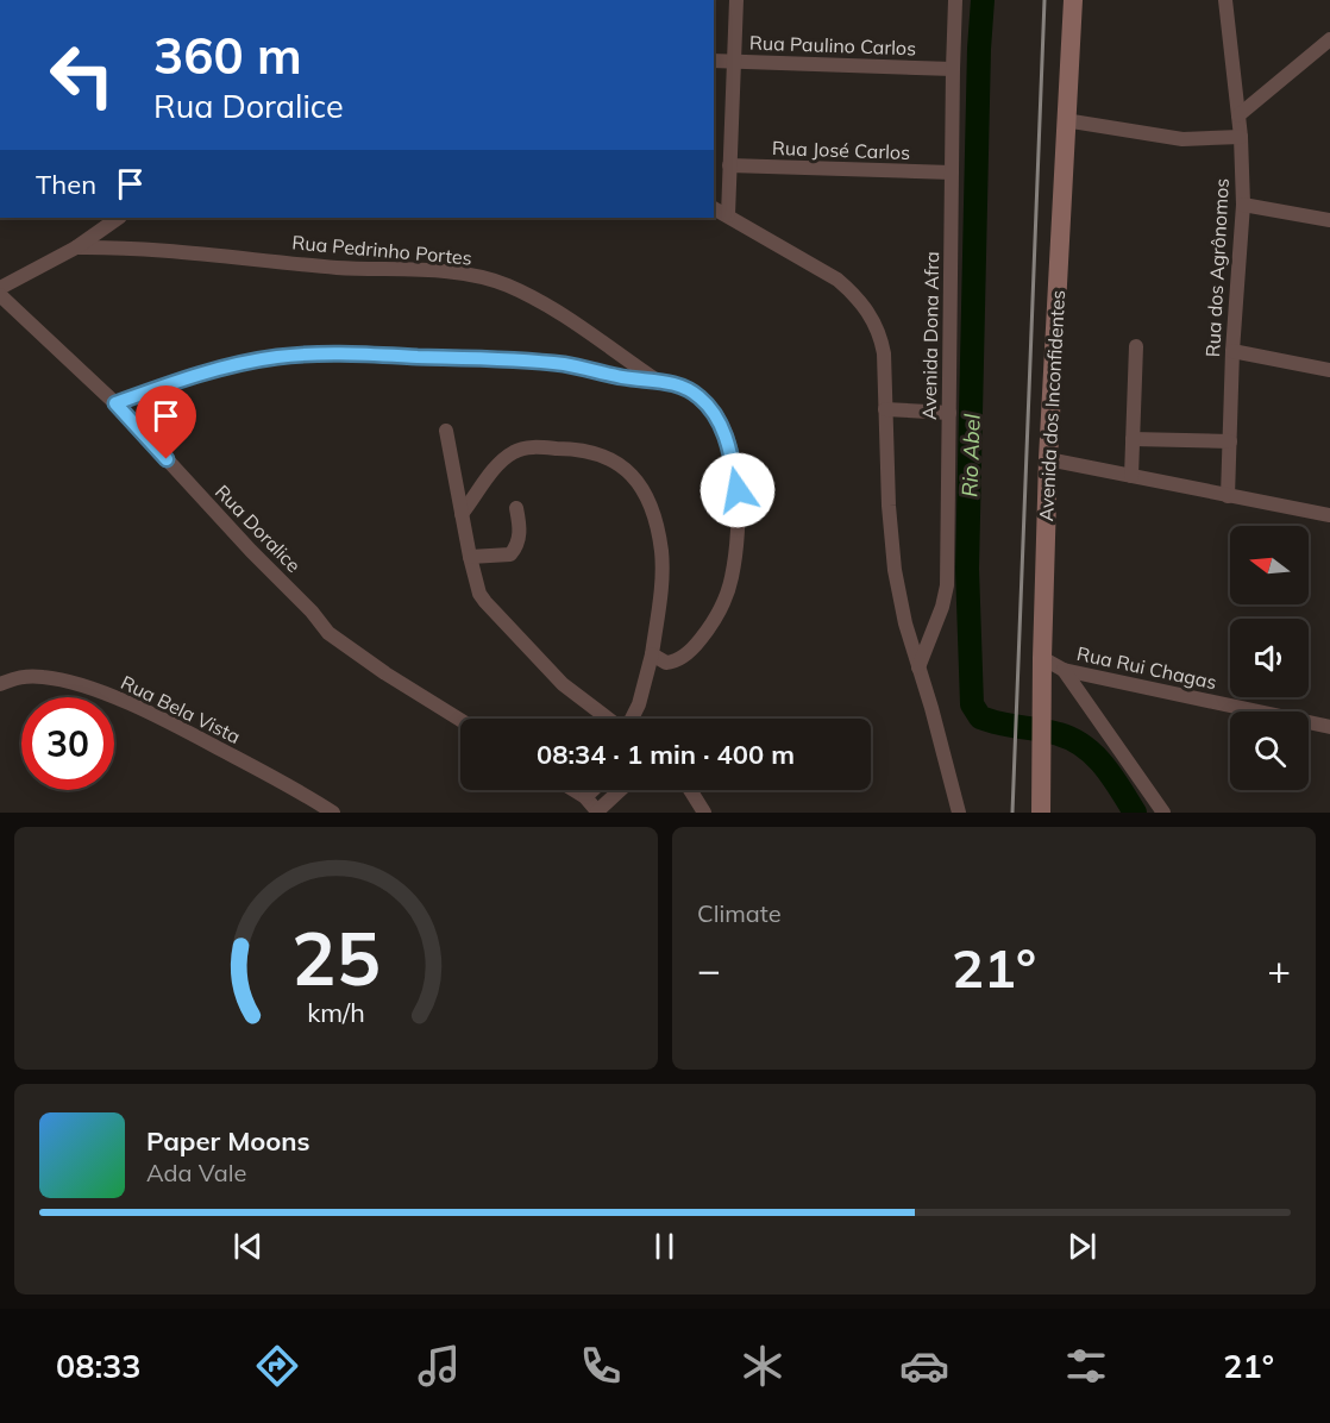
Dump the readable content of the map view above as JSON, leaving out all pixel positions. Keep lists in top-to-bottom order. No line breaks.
{"streets":{"main road":["Avenida dos Inconfidentes"],"street":["Rua Paulino Carlos","Rua José Carlos","Rua Pedrinho Portes","Rua dos Agrônomos","Avenida Dona Afra","Rua Doralice","Rua Rui Chagas","Rua Bela Vista"]},"crossings":[["Rua Paulino Carlos","Avenida Dona Afra"],["Rua José Carlos","Avenida Dona Afra"],["Avenida dos Inconfidentes","Rua Rui Chagas"]],"water":["Rio Abel"],"north":"left","page":{"turn":["360 m","Rua Doralice"],"then":"Then","limit":"30","trip":"08:34 · 1 min · 400 m","tile":"Climate","heat":["−","21°","+"],"song":["Paper Moons","Ada Vale"],"tabs":["08:33","21°"],"gauge":["25","km/h"]}}
